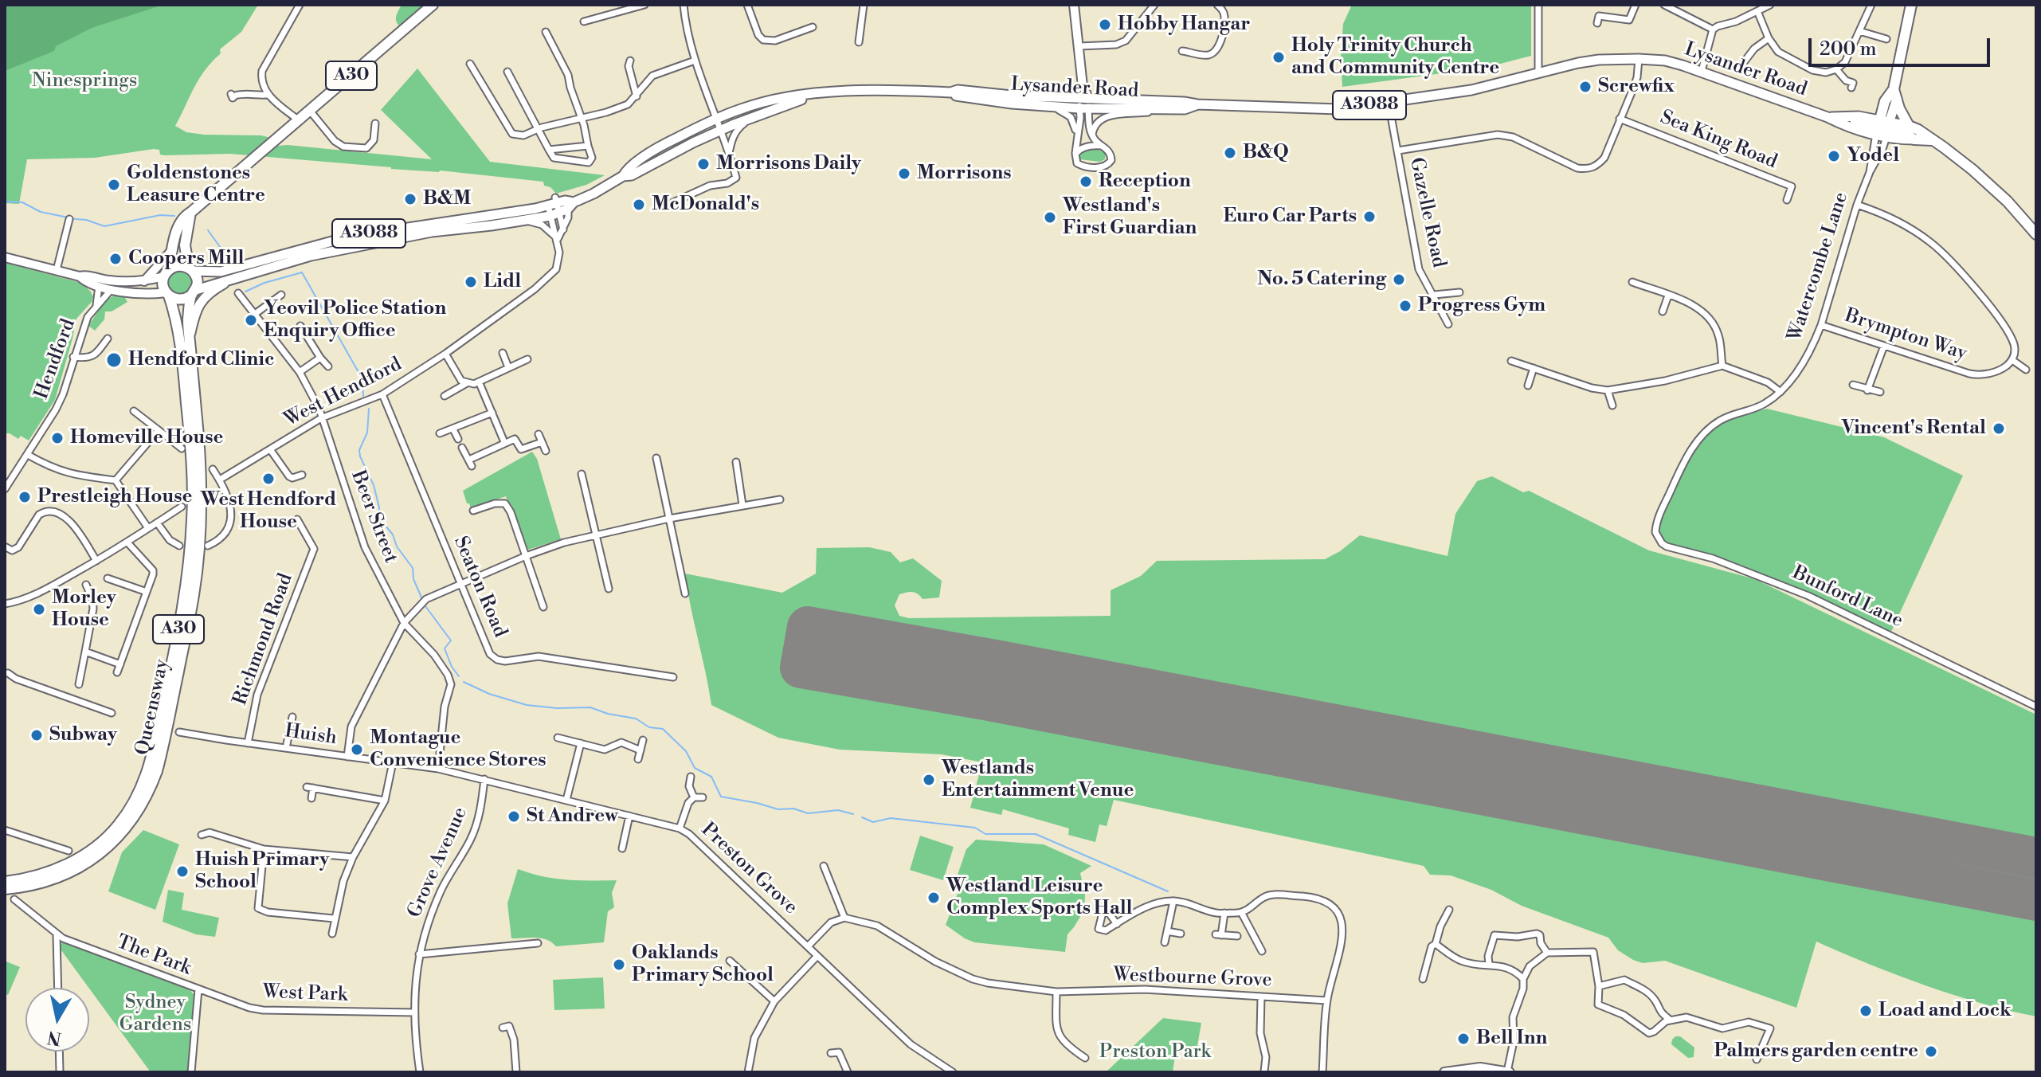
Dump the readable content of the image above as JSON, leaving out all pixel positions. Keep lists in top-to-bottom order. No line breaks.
{"streets":{"highway":["A30","Queensway"],"main road":["Lysander Road","A3088"],"street":["Sea King Road","Gazelle Road","Watercombe Lane","Brympton Way","Hendford","West Hendford","Beer Street","Seaton Road","Bunford Lane","Richmond Road","Huish","Grove Avenue","Preston Grove","The Park","Westbourne Grove","West Park"]},"crossings":[["Lysander Road","A3088"],["Lysander Road","Gazelle Road"],["Lysander Road","Watercombe Lane"],["Lysander Road","West Hendford"],["A30","A3088"],["A30","Queensway"],["A3088","West Hendford"],["A3088","Queensway"],["Watercombe Lane","Brympton Way"],["Watercombe Lane","Bunford Lane"],["West Hendford","Beer Street"],["West Hendford","Seaton Road"],["Beer Street","Huish"],["Beer Street","Preston Grove"],["Richmond Road","Huish"],["Huish","Preston Grove"],["Grove Avenue","Preston Grove"],["Grove Avenue","West Park"],["The Park","West Park"]],"parks":["Ninesprings","Sydney Gardens","Preston Park"],"places":["Hobby Hangar","Holy Trinity Church and Community Centre","Screwfix","B&Q","Yodel","Morrisons Daily","Morrisons","Reception","Goldenstones Leasure Centre","B&M","McDonald's","Euro Car Parts","Westland's First Guardian","Coopers Mill","No. 5 Catering","Lidl","Progress Gym","Yeovil Police Station Enquiry Office","Hendford Clinic","Vincent's Rental","Homeville House","West Hendford House","Prestleigh House","Morley House","Subway","Montague Convenience Stores","Westlands Entertainment Venue","St Andrew","Huish Primary School","Westland Leisure Complex Sports Hall","Oaklands Primary School","Load and Lock","Bell Inn","Palmers garden centre"],"scale_bar":"200 m","north":"bottom"}
